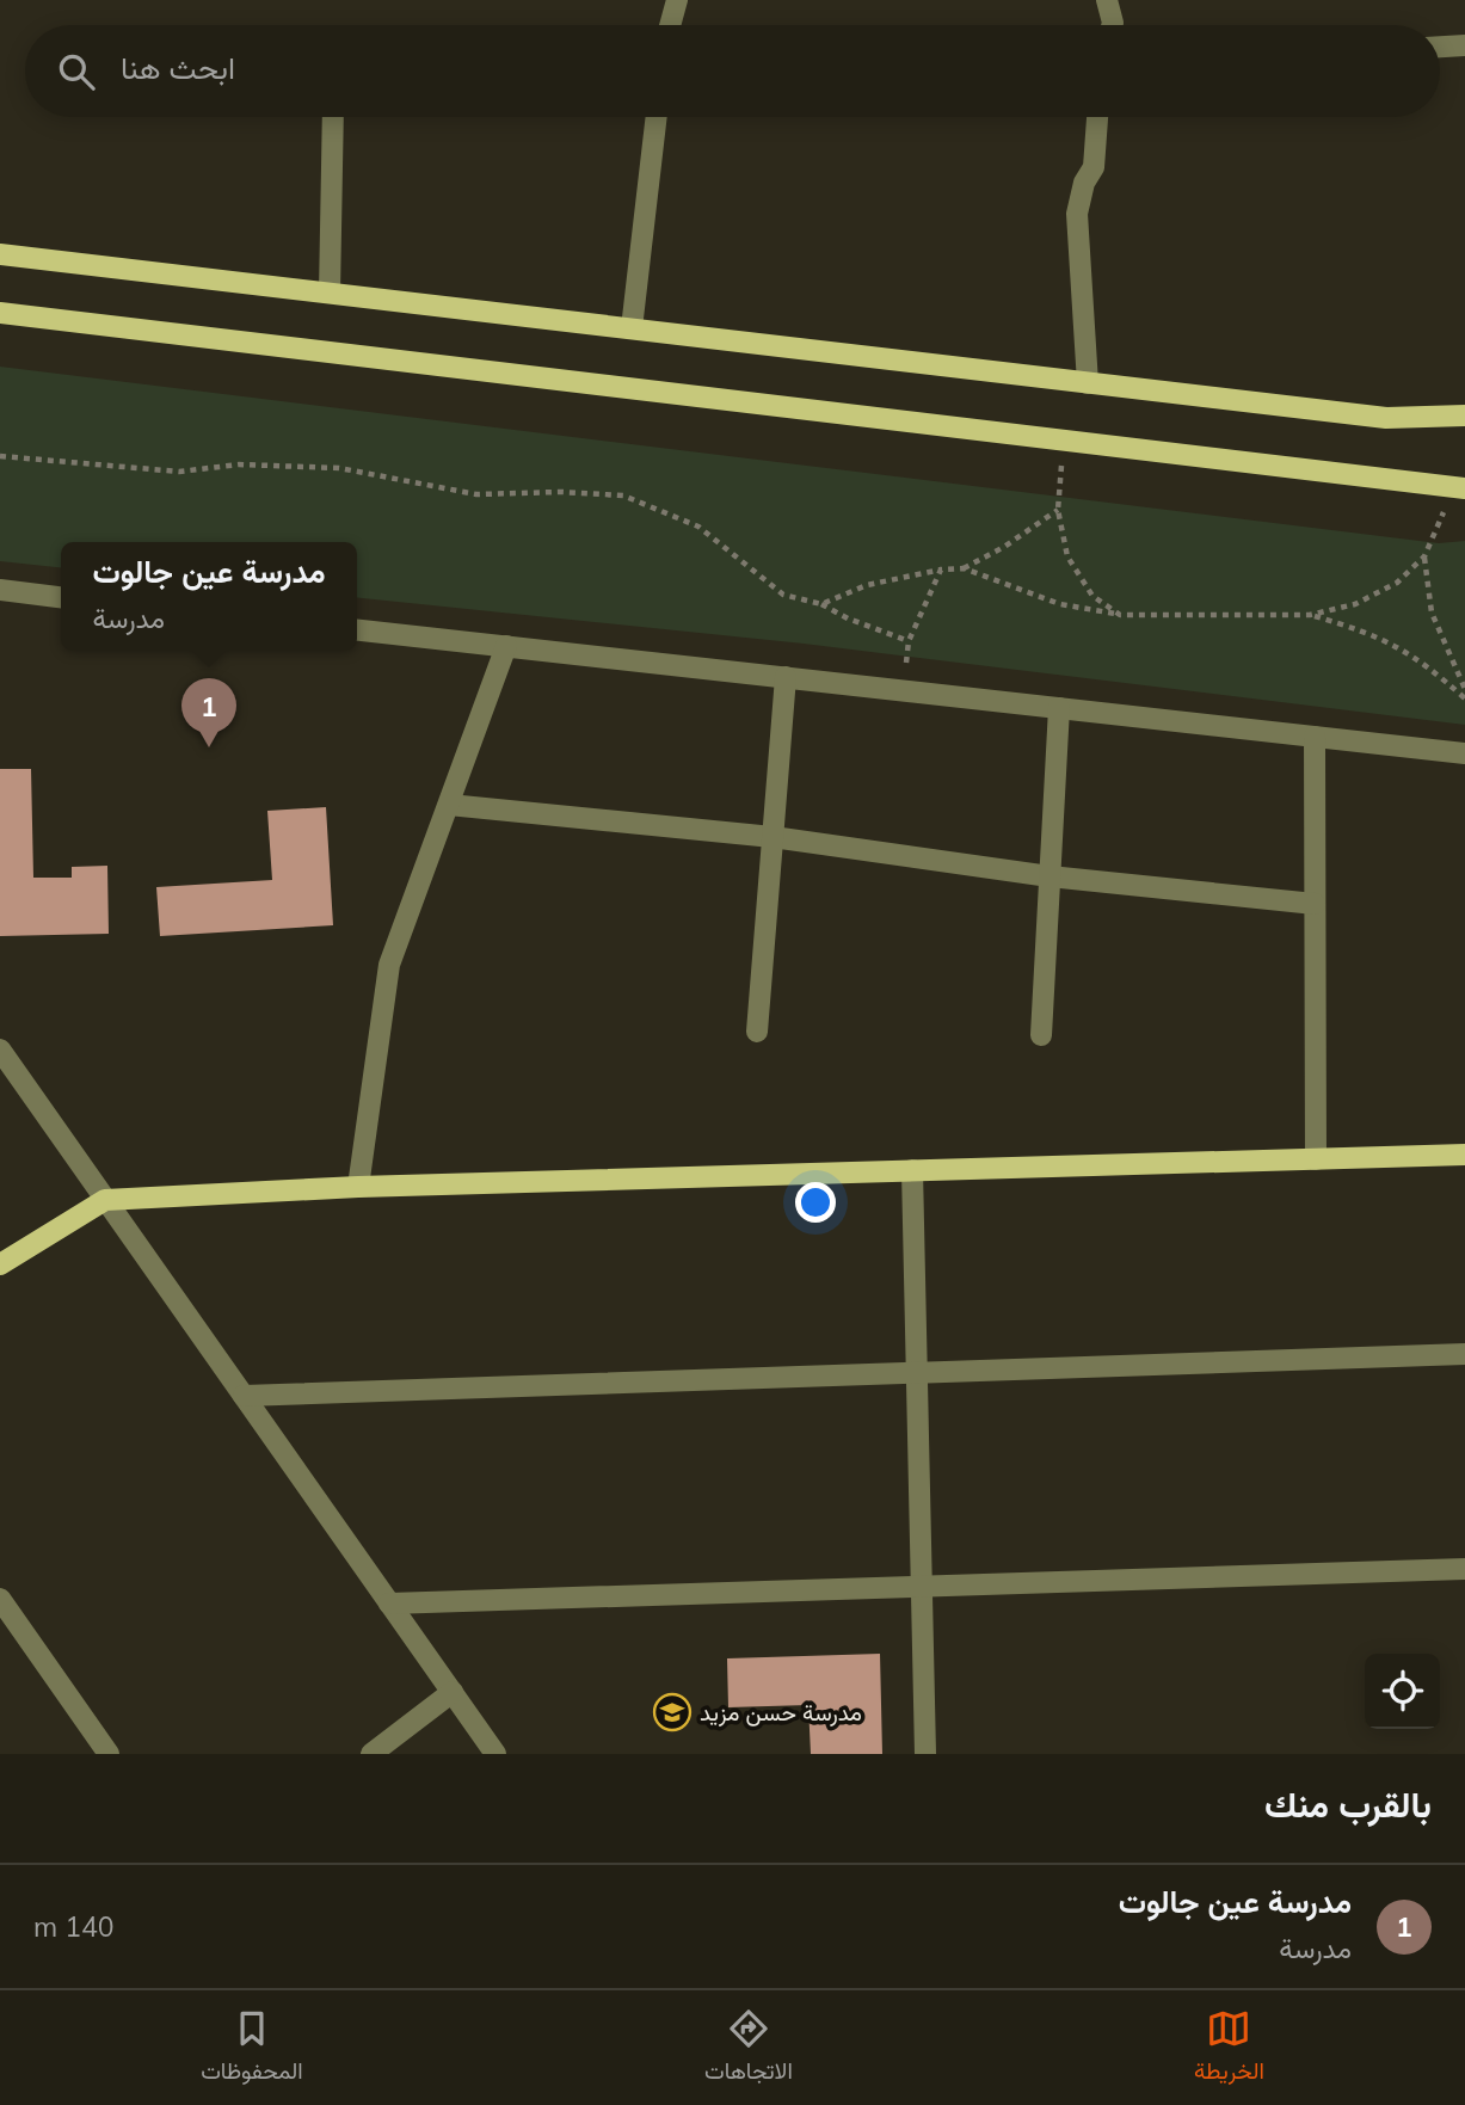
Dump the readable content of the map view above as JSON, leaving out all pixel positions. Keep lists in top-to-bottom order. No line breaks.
{"places":{"school or university":["مدرسة حسن مزيد"]},"page":{"search":"ابحث هنا","popup":["مدرسة عين جالوت","مدرسة"],"pins":"1","heading":"بالقرب منك","list":[{"mark":"1","name":"مدرسة عين جالوت","note":"مدرسة","value":"140 m"}],"nav":["الخريطة","الاتجاهات","المحفوظات"]}}
